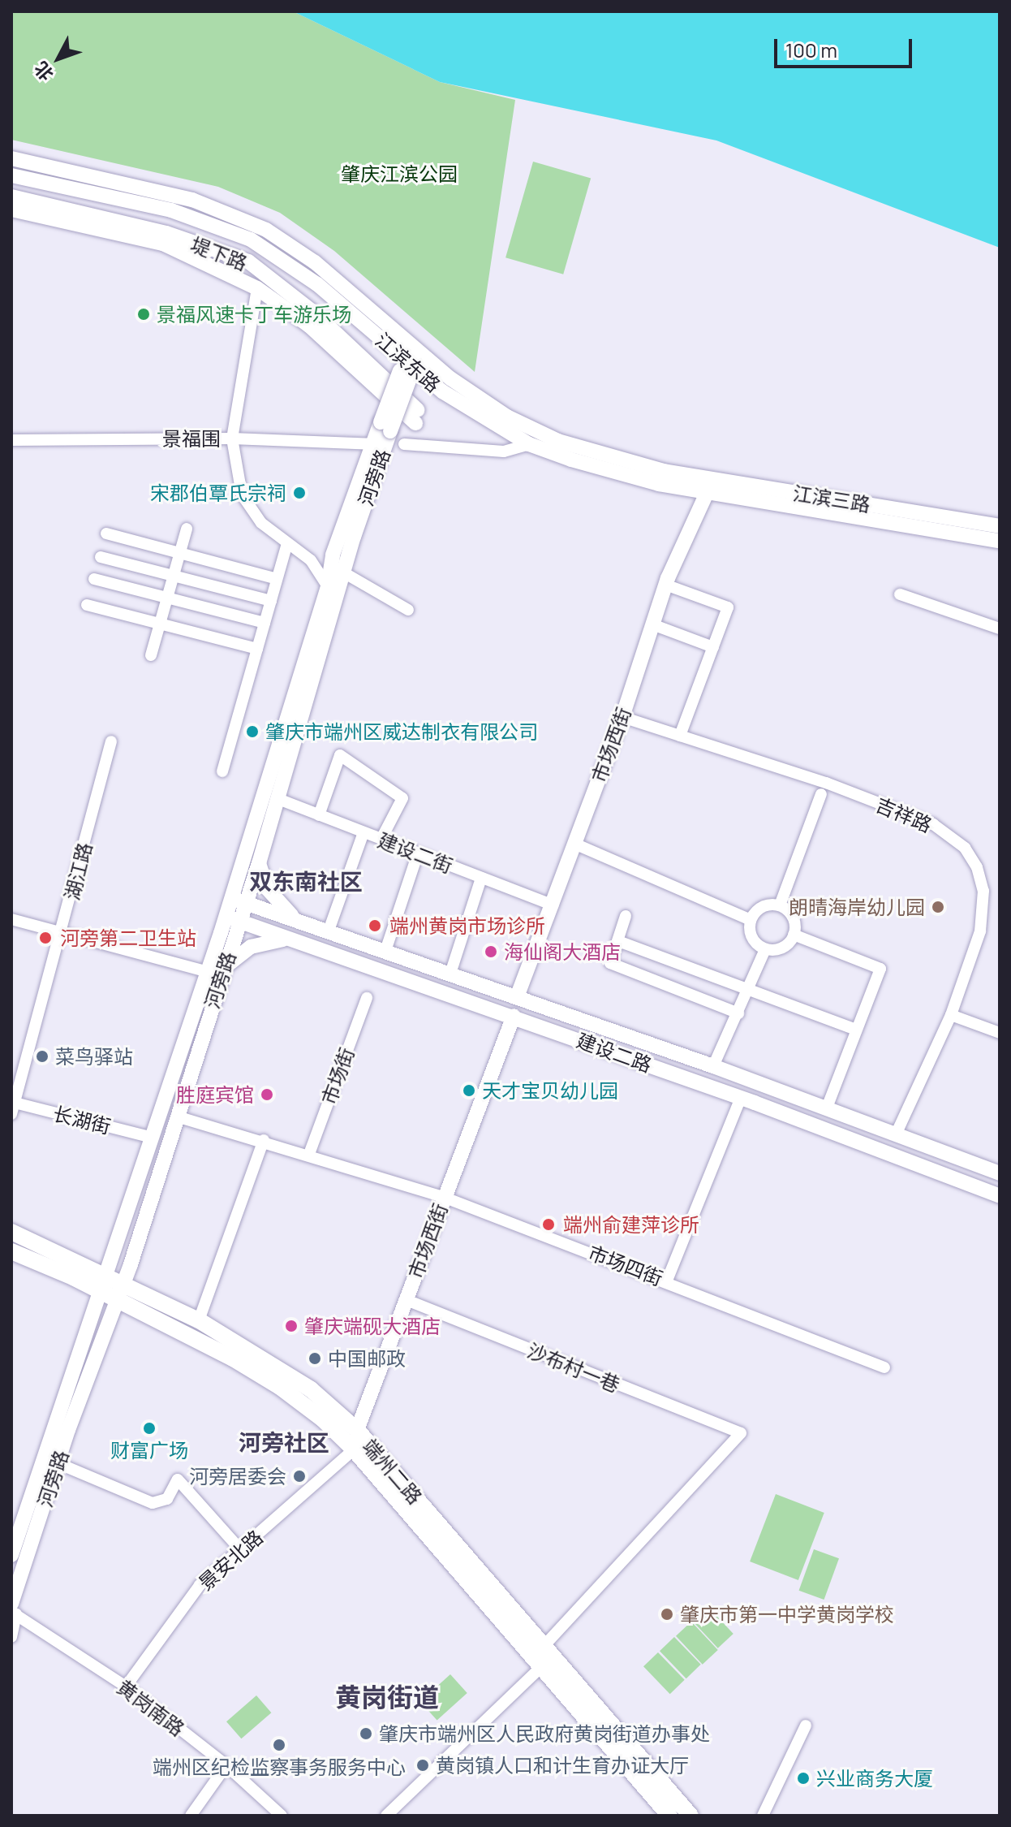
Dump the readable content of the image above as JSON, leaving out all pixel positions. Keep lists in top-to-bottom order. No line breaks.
{"streets":{"main road":["端州二路"],"street":["堤下路","江滨东路","景福围","河旁路","江滨三路","市场西街","吉祥路","建设二街","湖江路","建设二路","市场街","长湖街","市场四街","沙布村一巷","景安北路","黄岗南路"]},"crossings":[["江滨东路","河旁路"],["江滨东路","江滨三路"],["江滨东路","市场西街"],["景福围","河旁路"],["河旁路","建设二街"],["河旁路","建设二路"],["河旁路","长湖街"],["河旁路","市场四街"],["河旁路","端州二路"],["河旁路","黄岗南路"],["江滨三路","市场西街"],["市场西街","吉祥路"],["市场西街","建设二街"],["市场西街","建设二路"],["市场西街","市场四街"],["市场西街","沙布村一巷"],["市场西街","端州二路"],["吉祥路","建设二路"],["湖江路","长湖街"],["市场街","市场四街"],["沙布村一巷","端州二路"],["端州二路","景安北路"],["景安北路","黄岗南路"]],"districts":["双东南社区","河旁社区","黄岗街道"],"parks":["肇庆江滨公园"],"places":["景福风速卡丁车游乐场","宋郡伯覃氏宗祠","肇庆市端州区威达制衣有限公司","朗晴海岸幼儿园","端州黄岗市场诊所","河旁第二卫生站","海仙阁大酒店","菜鸟驿站","天才宝贝幼儿园","胜庭宾馆","端州俞建萍诊所","肇庆端砚大酒店","中国邮政","财富广场","河旁居委会","肇庆市第一中学黄岗学校","肇庆市端州区人民政府黄岗街道办事处","端州区纪检监察事务服务中心","黄岗镇人口和计生育办证大厅","兴业商务大厦"],"scale_bar":"100 m","north":"bottom left"}
